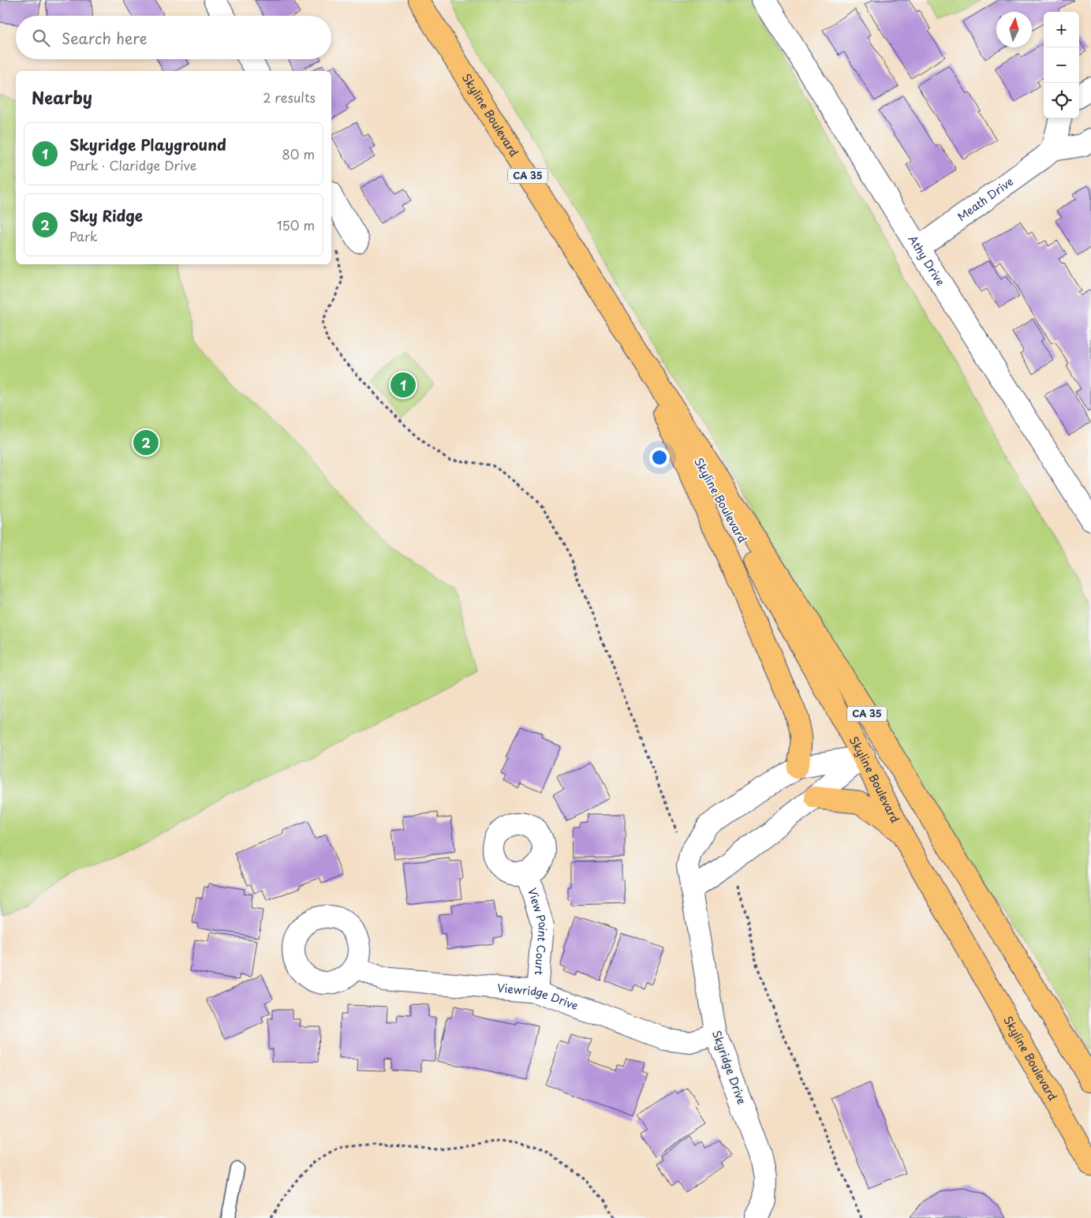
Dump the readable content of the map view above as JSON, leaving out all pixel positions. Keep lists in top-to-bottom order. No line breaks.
{"streets":{"main road":["Skyline Boulevard","CA 35"],"street":["Meath Drive","Athy Drive","View Point Court","Viewridge Drive","Skyridge Drive"]},"crossings":[["Skyline Boulevard","Skyridge Drive"],["Meath Drive","Athy Drive"],["View Point Court","Viewridge Drive"],["Viewridge Drive","Skyridge Drive"]],"north":"top","page":{"map_buttons":["+","−"],"search":"Search here","heading":["Nearby","2 results"],"list":[{"mark":"1","name":"Skyridge Playground","note":"Park · Claridge Drive","value":"80 m"},{"mark":"2","name":"Sky Ridge","note":"Park","value":"150 m"}],"pins":["1","2"]}}
